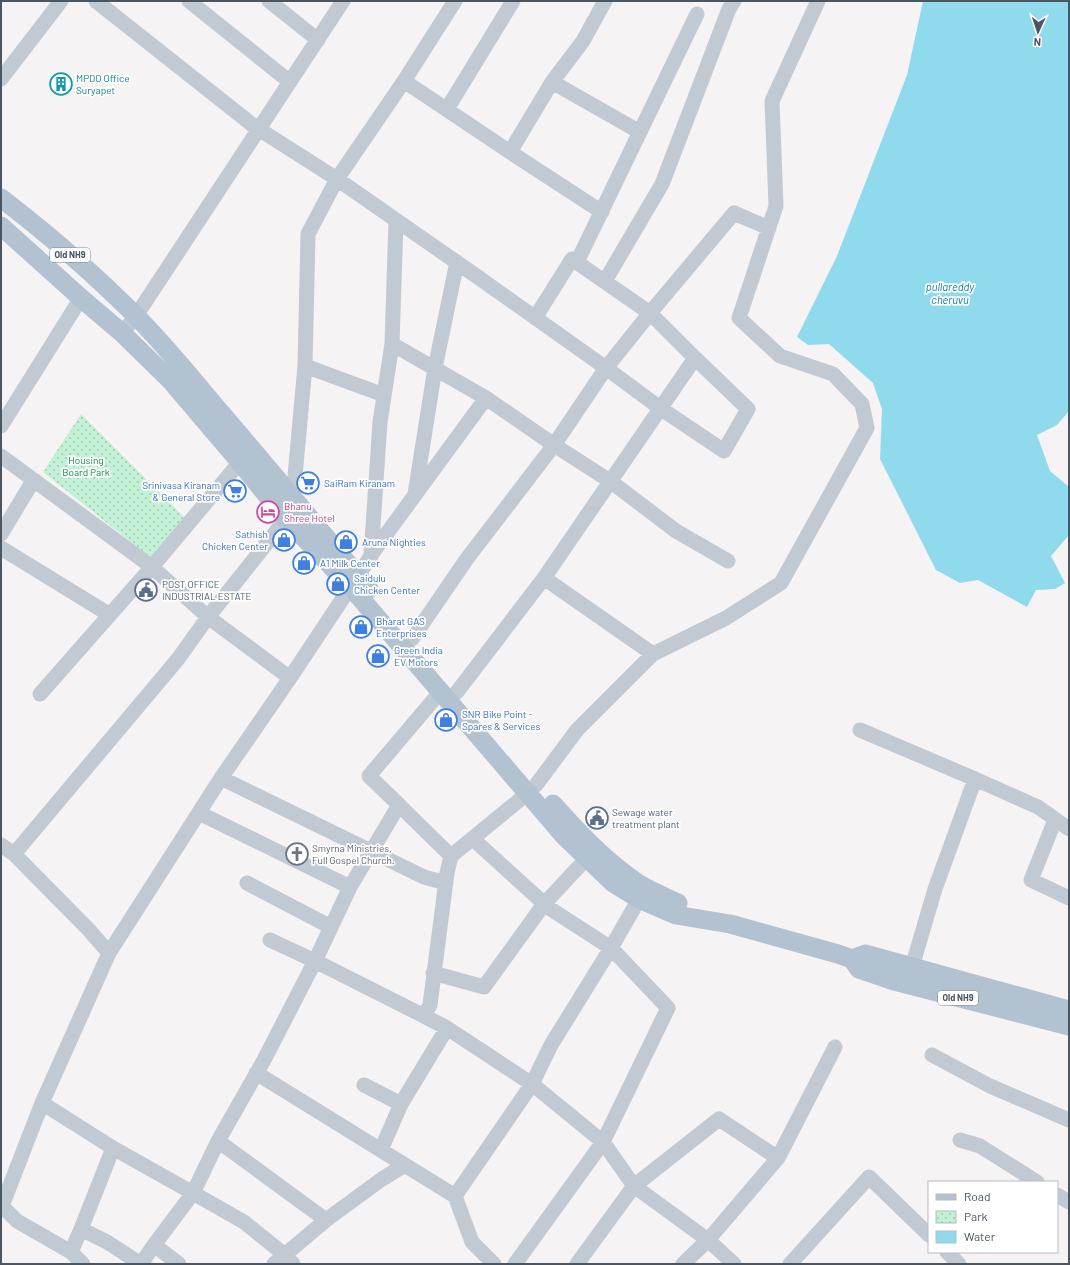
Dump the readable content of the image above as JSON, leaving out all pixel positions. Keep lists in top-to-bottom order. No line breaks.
{"streets":{"main road":["Old NH9"]},"water":["pullareddy cheruvu"],"parks":["Housing Board Park"],"places":{"building":["MPDO Office Suryapet"],"supermarket":["SaiRam Kiranam","Srinivasa Kiranam & General Store"],"hotel":["Bhanu Shree Hotel"],"shop":["Sathish Chicken Center","Aruna Nighties","A1 Milk Center","Saidulu Chicken Center","Bharat GAS Enterprises","Green India EV Motors","SNR Bike Point - Spares & Services"],"public building":["POST OFFICE INDUSTRIAL ESTATE","Sewage water treatment plant"],"church":["Smyrna Ministries, Full Gospel Church."]},"legend":["Road","Park","Water"],"north":"bottom"}
